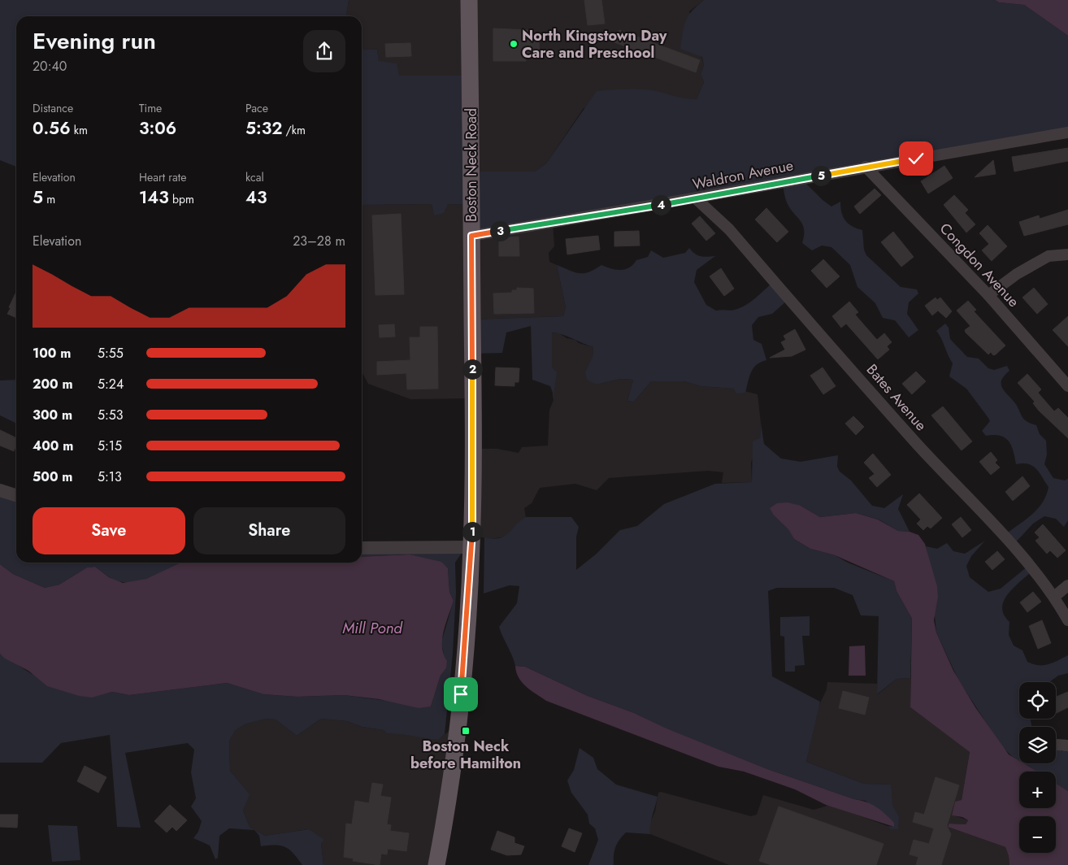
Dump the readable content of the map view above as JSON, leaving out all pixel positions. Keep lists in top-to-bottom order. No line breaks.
{"streets":{"main road":["Boston Neck Road"],"street":["Waldron Avenue","Congdon Avenue","Bates Avenue"]},"crossings":[["Boston Neck Road","Waldron Avenue"],["Waldron Avenue","Congdon Avenue"],["Waldron Avenue","Bates Avenue"]],"water":["Mill Pond"],"places":{"other":["North Kingstown Day Care and Preschool"],"transit":["Boston Neck before Hamilton"]},"page":{"heading":["Evening run","20:40"],"stats":[["Distance","0.56 km"],["Time","3:06"],["Pace","5:32 /km"],["Elevation","5 m"],["Heart rate","143 bpm"],["kcal","43"]],"pins":["5","4","3","2","1"],"chart":["Elevation","23–28 m"],"list":[{"name":"100 m","note":"5:55"},{"name":"200 m","note":"5:24"},{"name":"300 m","note":"5:53"},{"name":"400 m","note":"5:15"},{"name":"500 m","note":"5:13"}],"buttons":["Save","Share"],"map_buttons":["+","−"]}}
